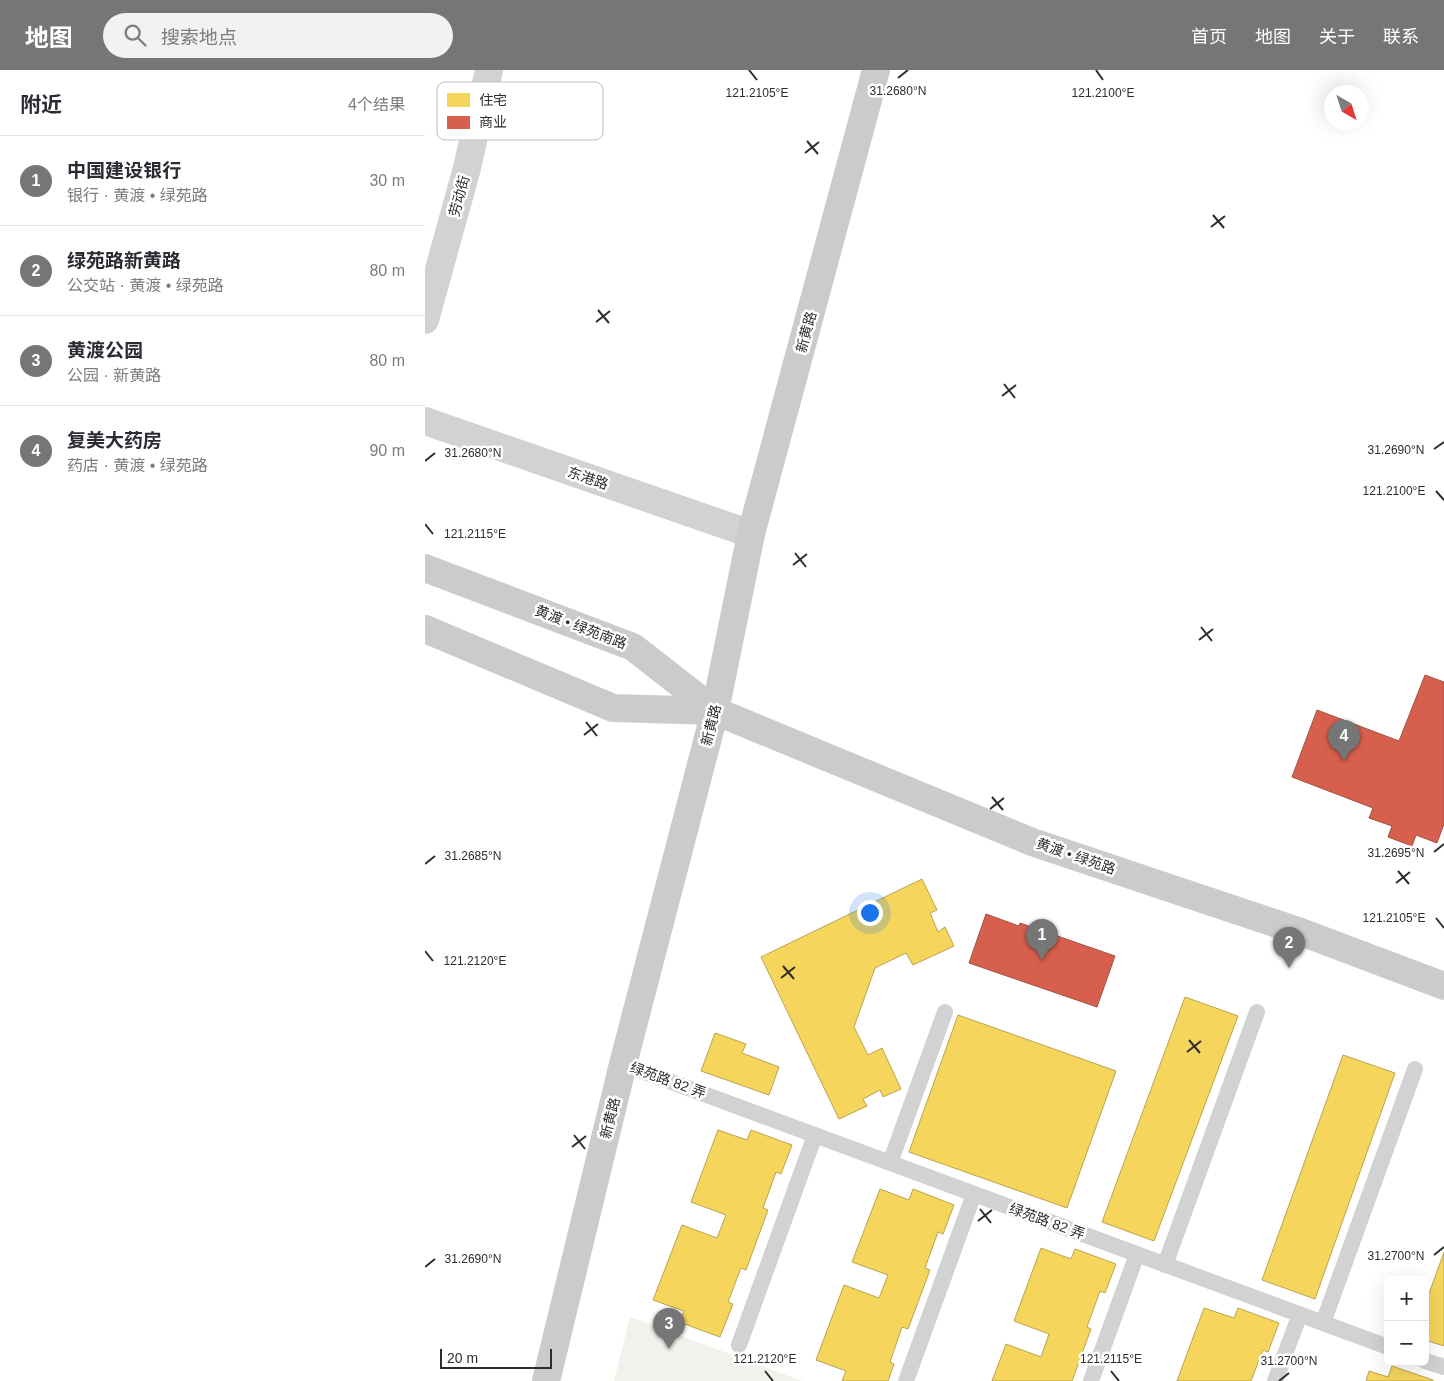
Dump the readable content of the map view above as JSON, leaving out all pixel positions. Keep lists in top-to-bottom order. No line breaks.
{"streets":{"street":["劳动街","新黄路","东港路","黄渡 • 绿苑南路","黄渡 • 绿苑路"],"lane":["绿苑路 82 弄"]},"crossings":[["新黄路","东港路"],["新黄路","黄渡 • 绿苑南路"],["新黄路","黄渡 • 绿苑路"],["新黄路","绿苑路 82 弄"],["黄渡 • 绿苑南路","黄渡 • 绿苑路"]],"legend":["住宅","商业"],"scale_bar":"20 m","north":"bottom right","page":{"header":"地图","search":"搜索地点","nav":["首页","地图","关于","联系"],"heading":["附近","4个结果"],"list":[{"mark":"1","name":"中国建设银行","note":"银行 · 黄渡 • 绿苑路","value":"30 m"},{"mark":"2","name":"绿苑路新黄路","note":"公交站 · 黄渡 • 绿苑路","value":"80 m"},{"mark":"3","name":"黄渡公园","note":"公园 · 新黄路","value":"80 m"},{"mark":"4","name":"复美大药房","note":"药店 · 黄渡 • 绿苑路","value":"90 m"}],"pins":["4","1","2","3"],"map_buttons":["+","−"],"scale":"20 m"},"coordinates":["31.2680°N","121.2100°E","121.2105°E","31.2690°N","121.2115°E","31.2695°N","31.2685°N","121.2120°E","31.2700°N"]}
